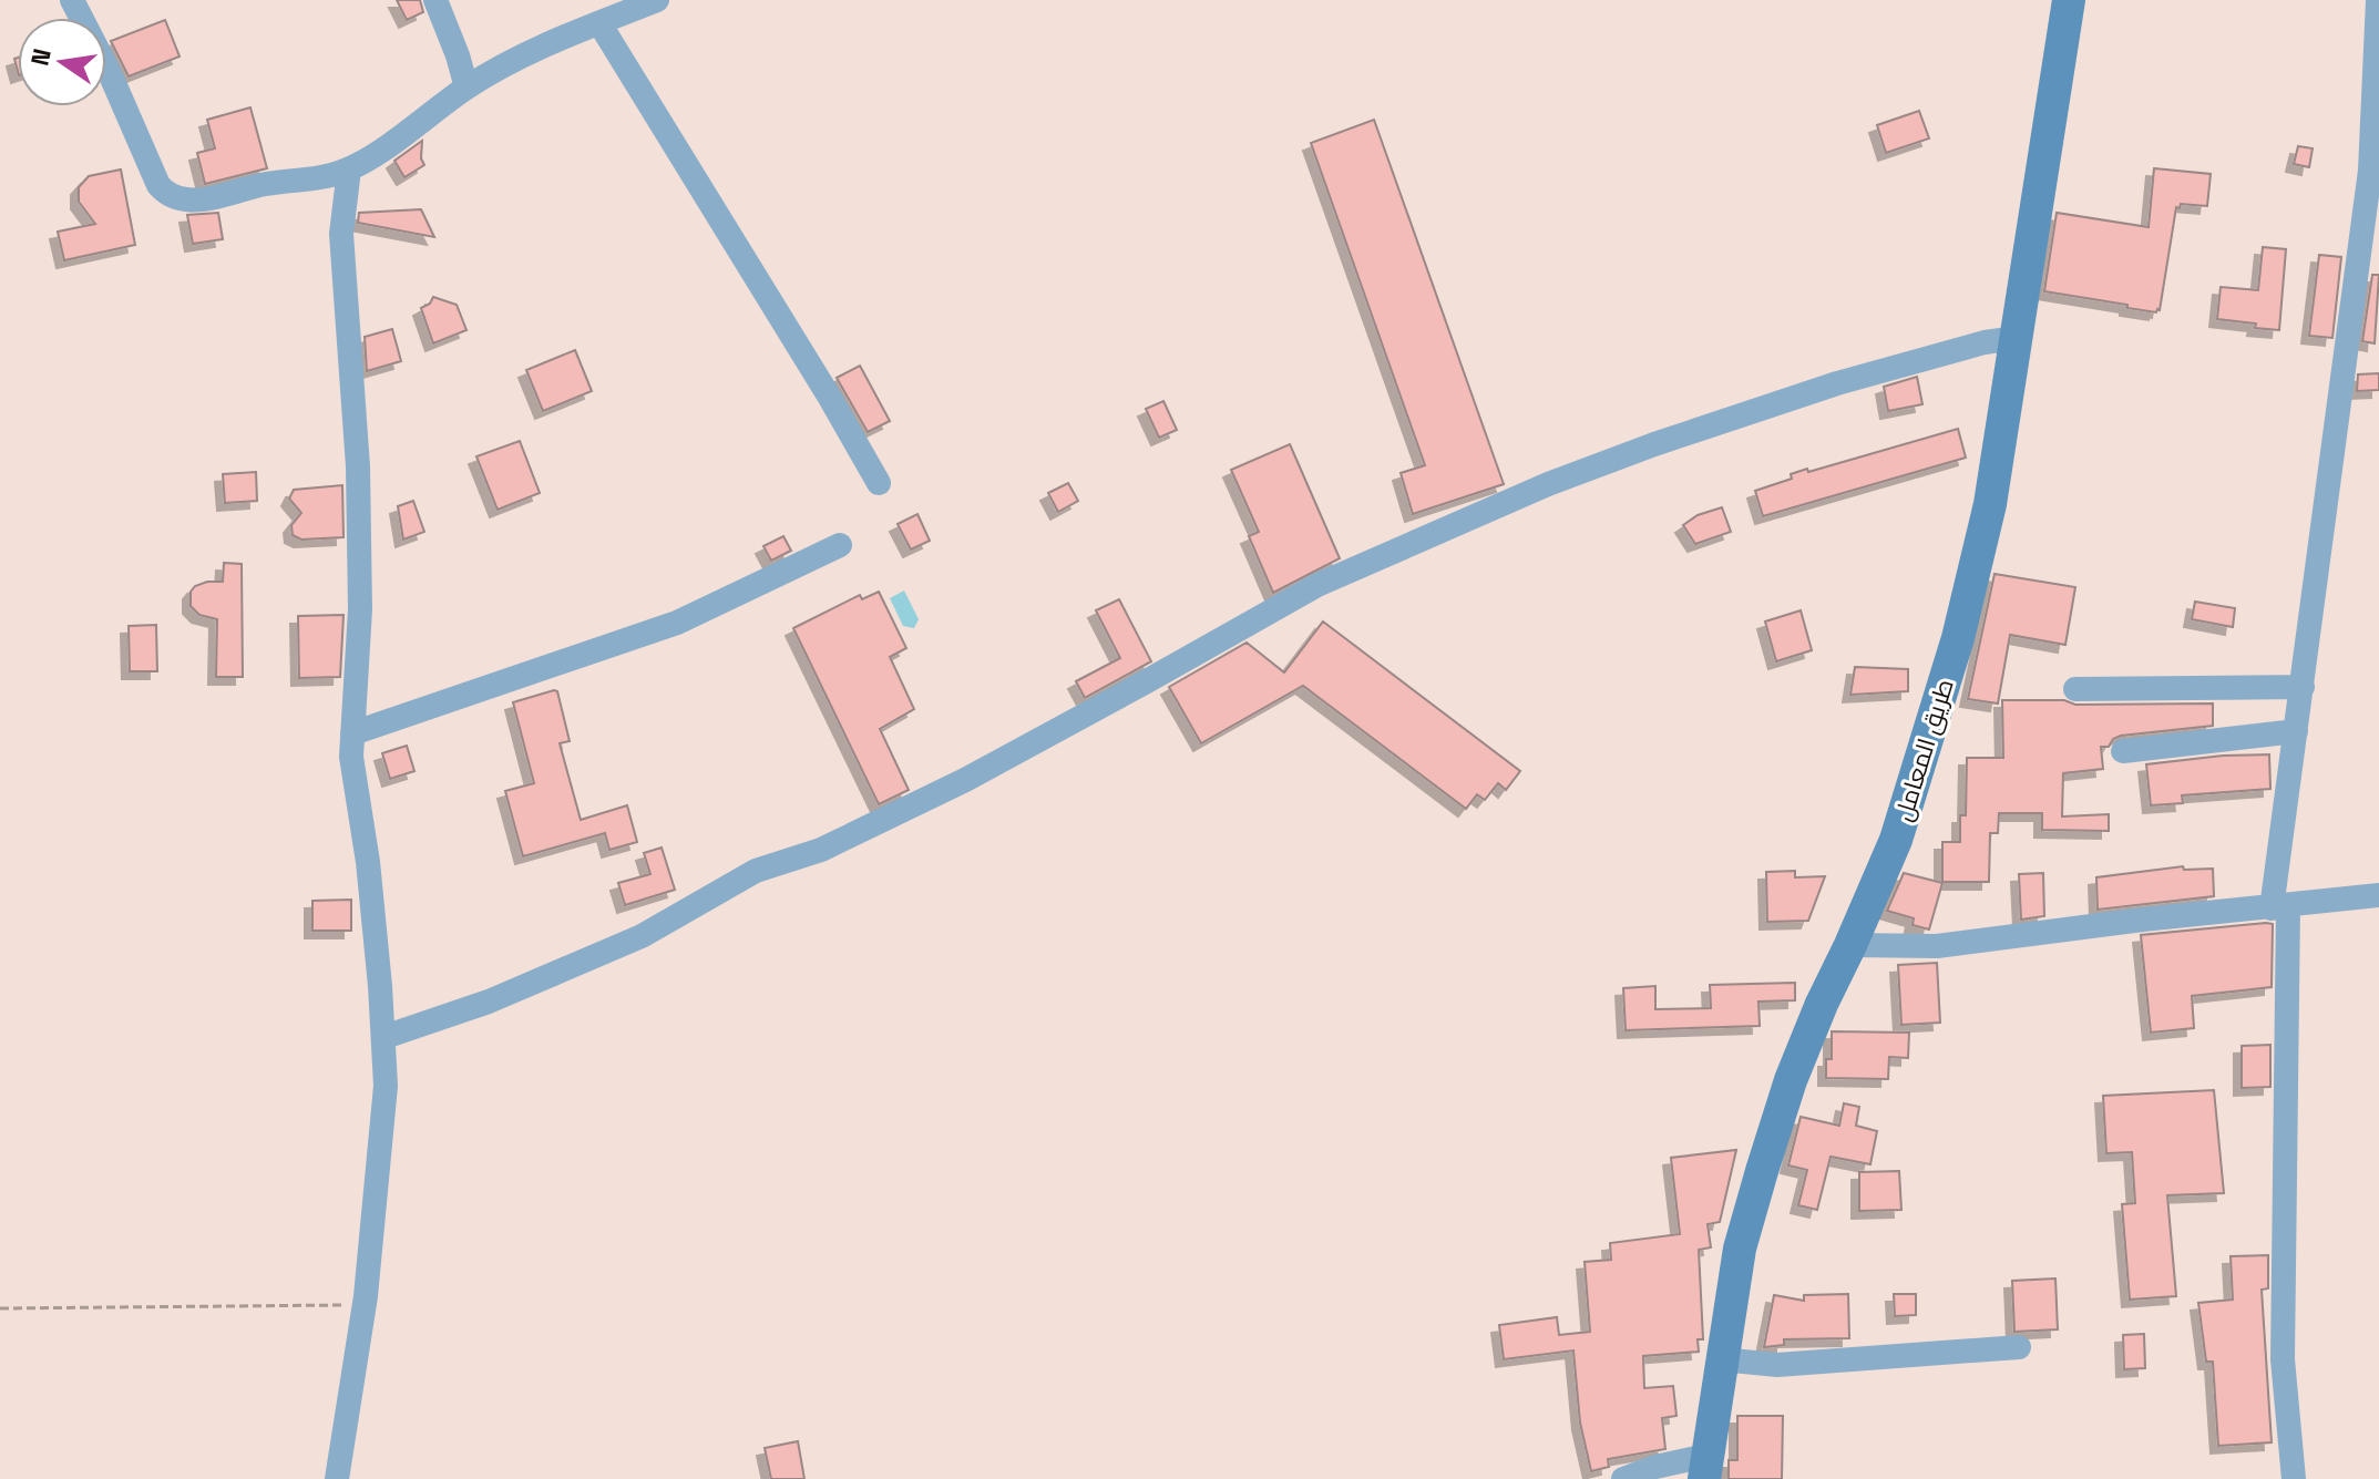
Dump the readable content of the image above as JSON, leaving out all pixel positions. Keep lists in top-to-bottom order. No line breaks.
{"streets":{"main road":["طريق المعامل"]},"north":"left"}
